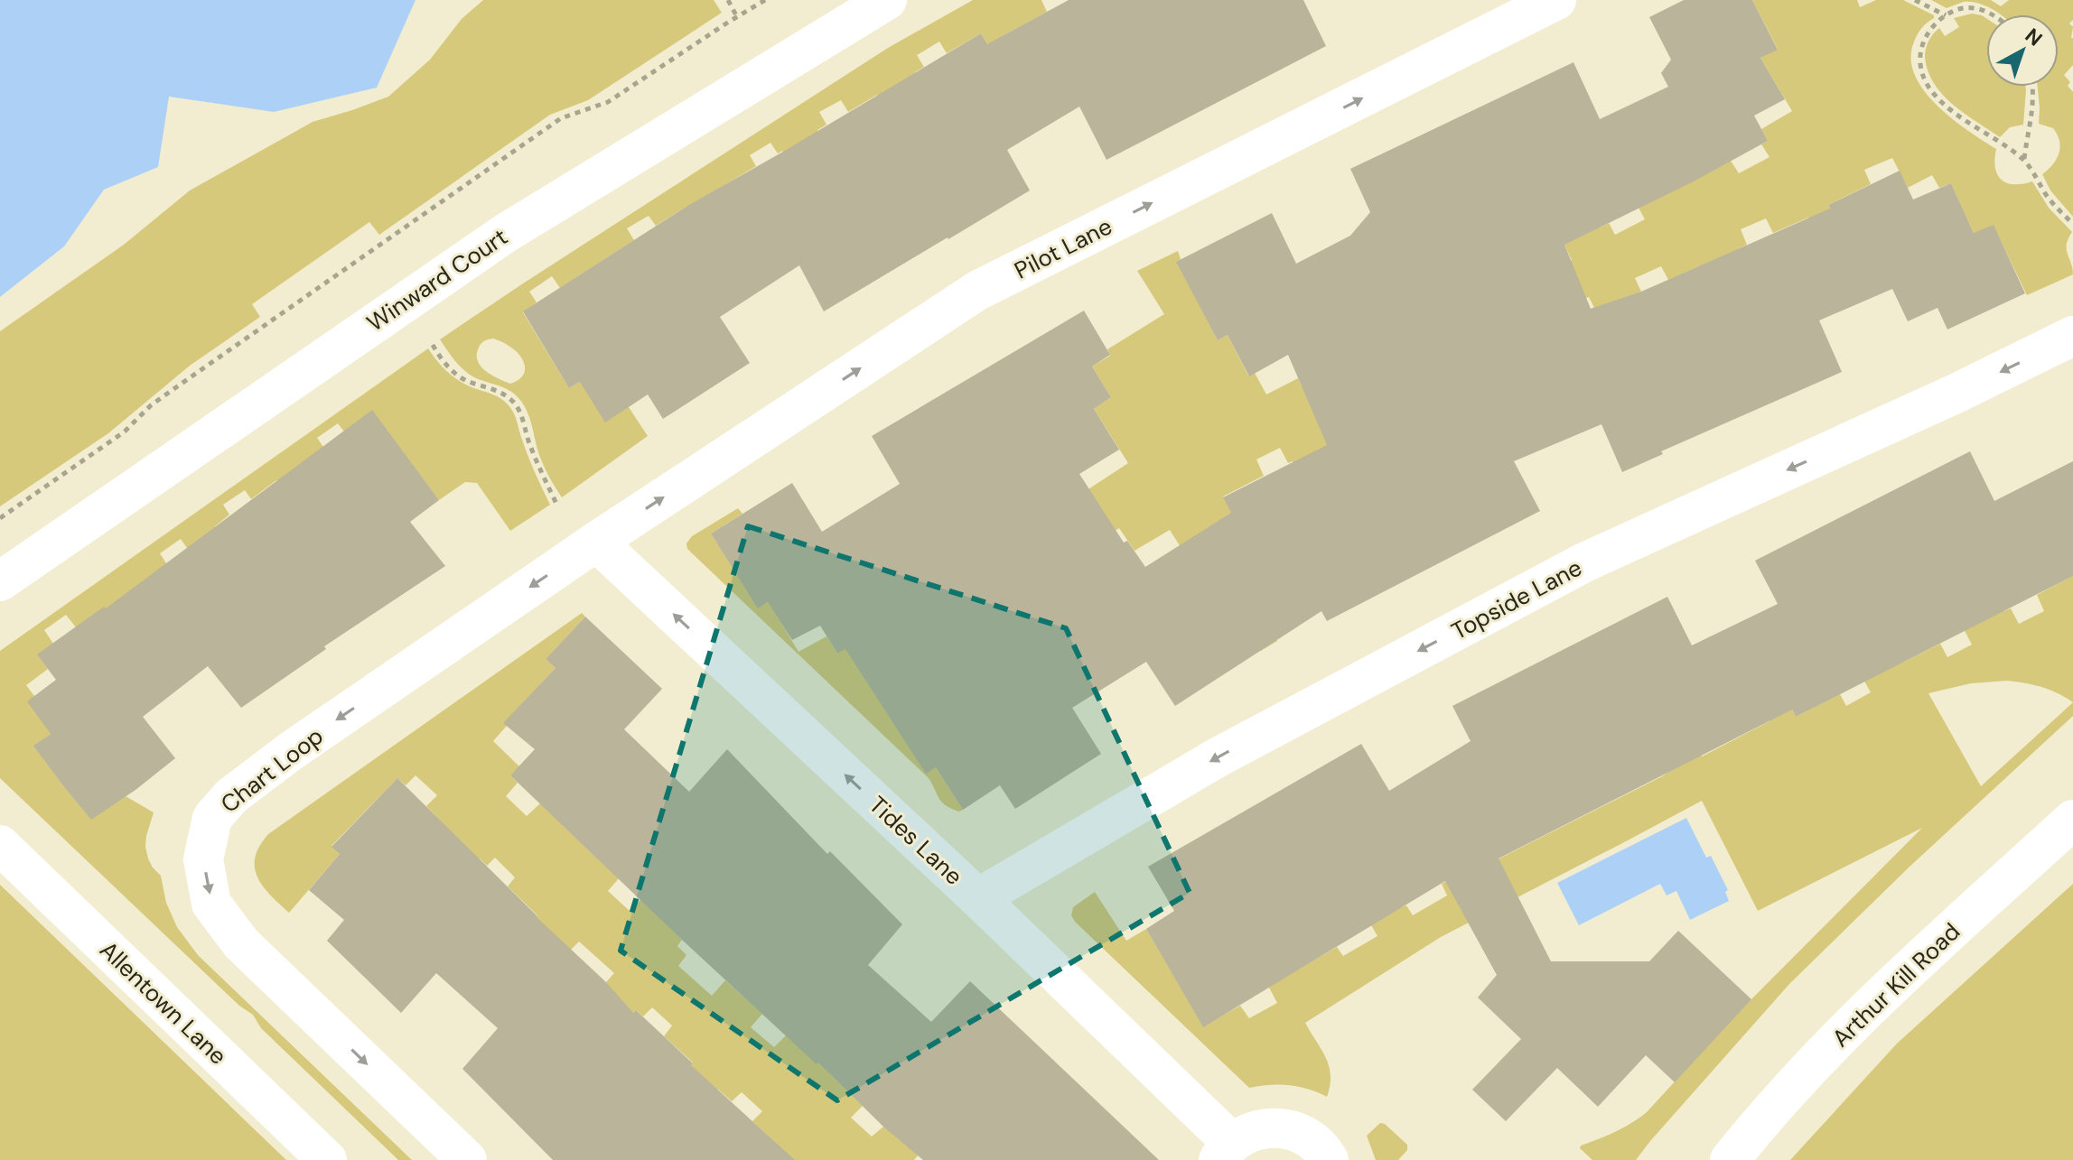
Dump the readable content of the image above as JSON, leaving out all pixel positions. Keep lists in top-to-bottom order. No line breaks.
{"streets":{"street":["Pilot Lane","Winward Court","Topside Lane","Chart Loop","Tides Lane","Arthur Kill Road","Allentown Lane"]},"crossings":[["Pilot Lane","Chart Loop"],["Pilot Lane","Tides Lane"],["Topside Lane","Tides Lane"],["Chart Loop","Tides Lane"]],"one_way":["Pilot Lane","Topside Lane","Tides Lane"],"north":"top right"}
